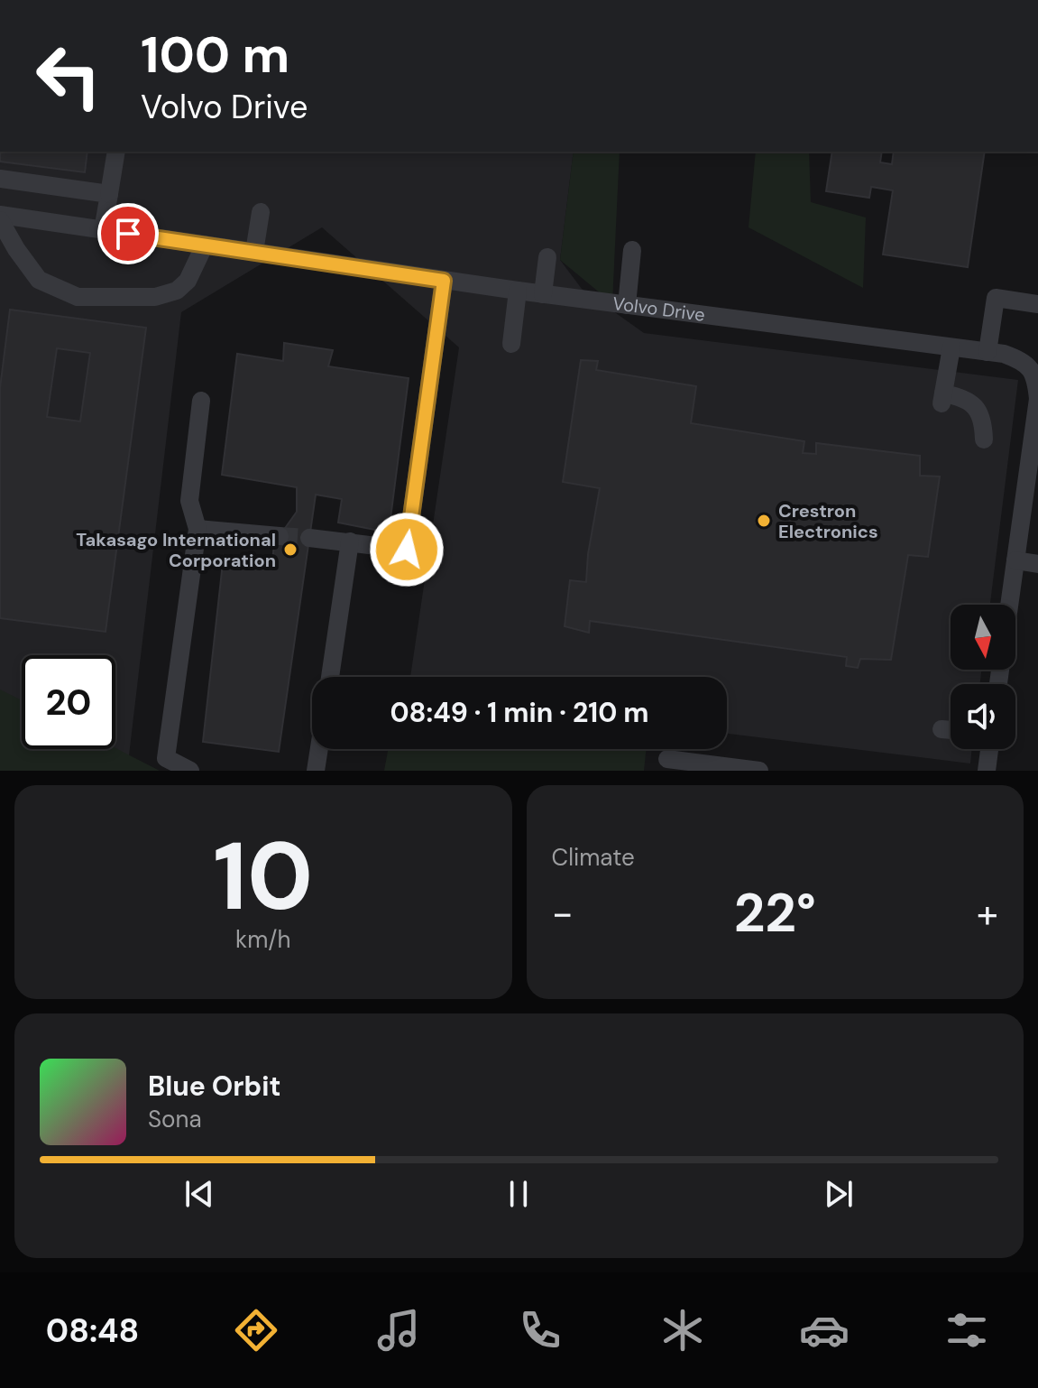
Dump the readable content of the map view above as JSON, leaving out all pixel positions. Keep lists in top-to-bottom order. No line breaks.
{"streets":{"street":["Volvo Drive"]},"places":["Crestron Electronics","Takasago International Corporation"],"north":"bottom","page":{"turn":["100 m","Volvo Drive"],"limit":"20","trip":"08:49 · 1 min · 210 m","tile":[["10","km/h"],"Climate"],"heat":["−","22°","+"],"song":["Blue Orbit","Sona"],"tabs":"08:48"}}
